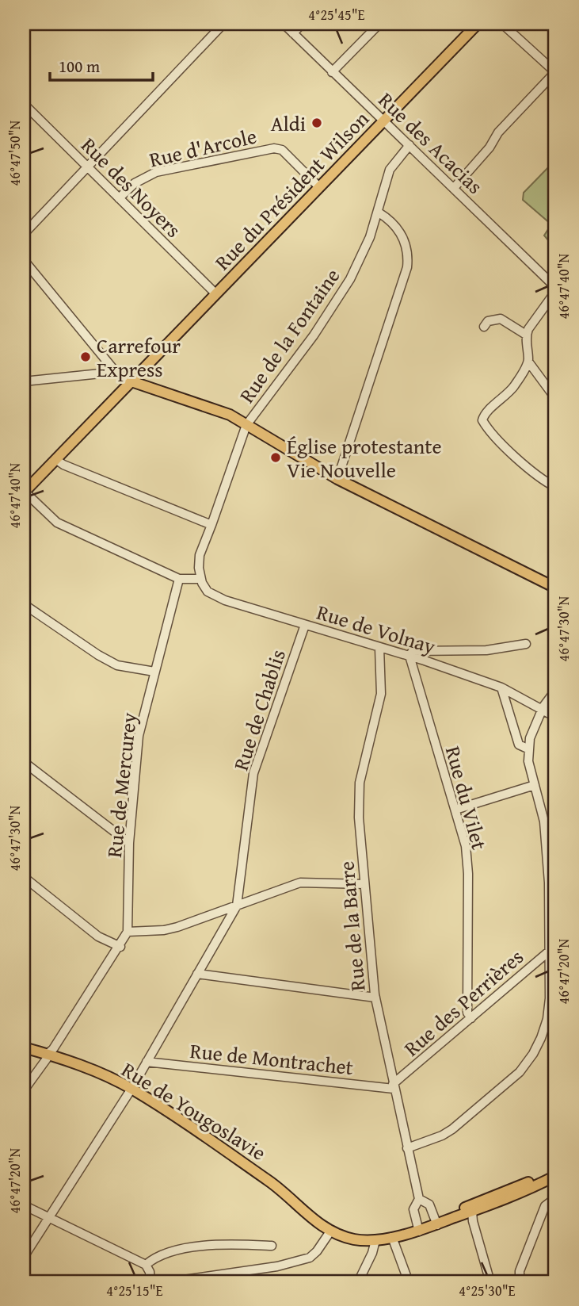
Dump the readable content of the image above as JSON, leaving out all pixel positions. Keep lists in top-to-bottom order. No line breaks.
{"streets":{"main road":["Rue du Président Wilson","Rue de Yougoslavie"],"street":["Rue des Acacias","Rue d'Arcole","Rue des Noyers","Rue de la Fontaine","Rue de Volnay","Rue de Chablis","Rue de Mercurey","Rue du Vilet","Rue de la Barre","Rue des Perrières","Rue de Montrachet"]},"crossings":[["Rue des Acacias","Rue du Président Wilson"],["Rue des Acacias","Rue de la Fontaine"],["Rue d'Arcole","Rue des Noyers"],["Rue d'Arcole","Rue du Président Wilson"],["Rue des Noyers","Rue du Président Wilson"],["Rue de la Fontaine","Rue de Volnay"],["Rue de Volnay","Rue de Chablis"],["Rue de Volnay","Rue du Vilet"],["Rue de Volnay","Rue de la Barre"],["Rue du Vilet","Rue des Perrières"],["Rue de la Barre","Rue des Perrières"],["Rue de la Barre","Rue de Montrachet"],["Rue des Perrières","Rue de Montrachet"]],"places":["Aldi","Carrefour Express","Église protestante Vie Nouvelle"],"scale_bar":"100 m","coordinates":["4°25'45\"E","46°47'50\"N","46°47'40\"N","46°47'30\"N","46°47'20\"N","4°25'15\"E","4°25'30\"E"]}
